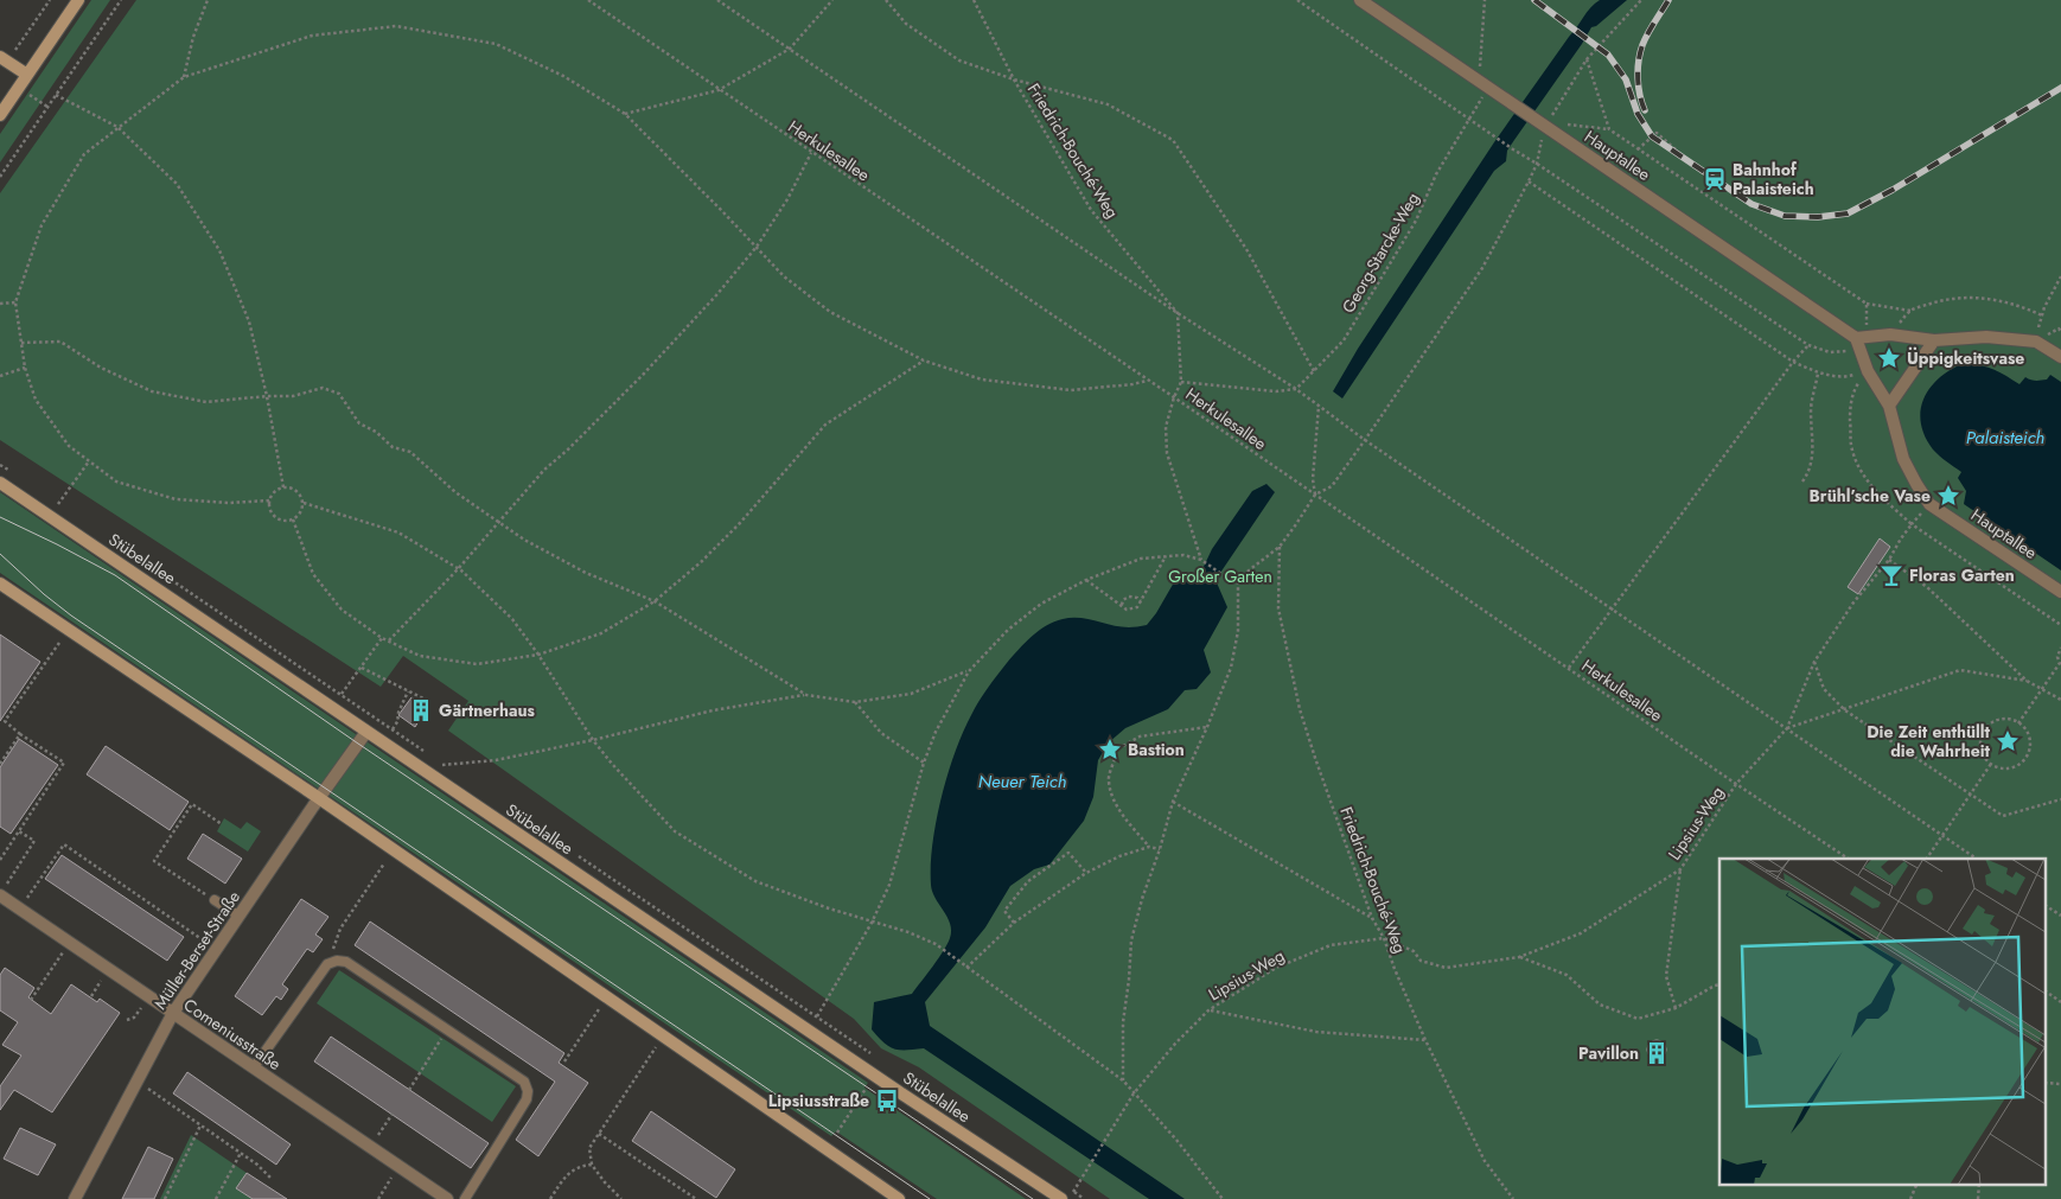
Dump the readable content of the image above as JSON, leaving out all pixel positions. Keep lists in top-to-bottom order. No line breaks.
{"streets":{"main road":["Stübelallee"],"street":["Hauptallee","Müller-Berset-Straße","Comeniusstraße"],"path":["Herkulesallee","Friedrich-Bouché-Weg","Georg-Starcke-Weg","Lipsius-Weg"]},"crossings":[["Herkulesallee","Lipsius-Weg"],["Friedrich-Bouché-Weg","Lipsius-Weg"],["Hauptallee","Georg-Starcke-Weg"],["Stübelallee","Müller-Berset-Straße"],["Müller-Berset-Straße","Comeniusstraße"]],"water":["Palaisteich","Neuer Teich"],"parks":["Großer Garten"],"places":{"station":["Bahnhof Palaisteich"],"place":["Üppigkeitsvase","Brühl’sche Vase","Die Zeit enthüllt die Wahrheit","Bastion"],"bar":["Floras Garten"],"building":["Gärtnerhaus","Pavillon"],"bus stop":["Lipsiusstraße"]}}
